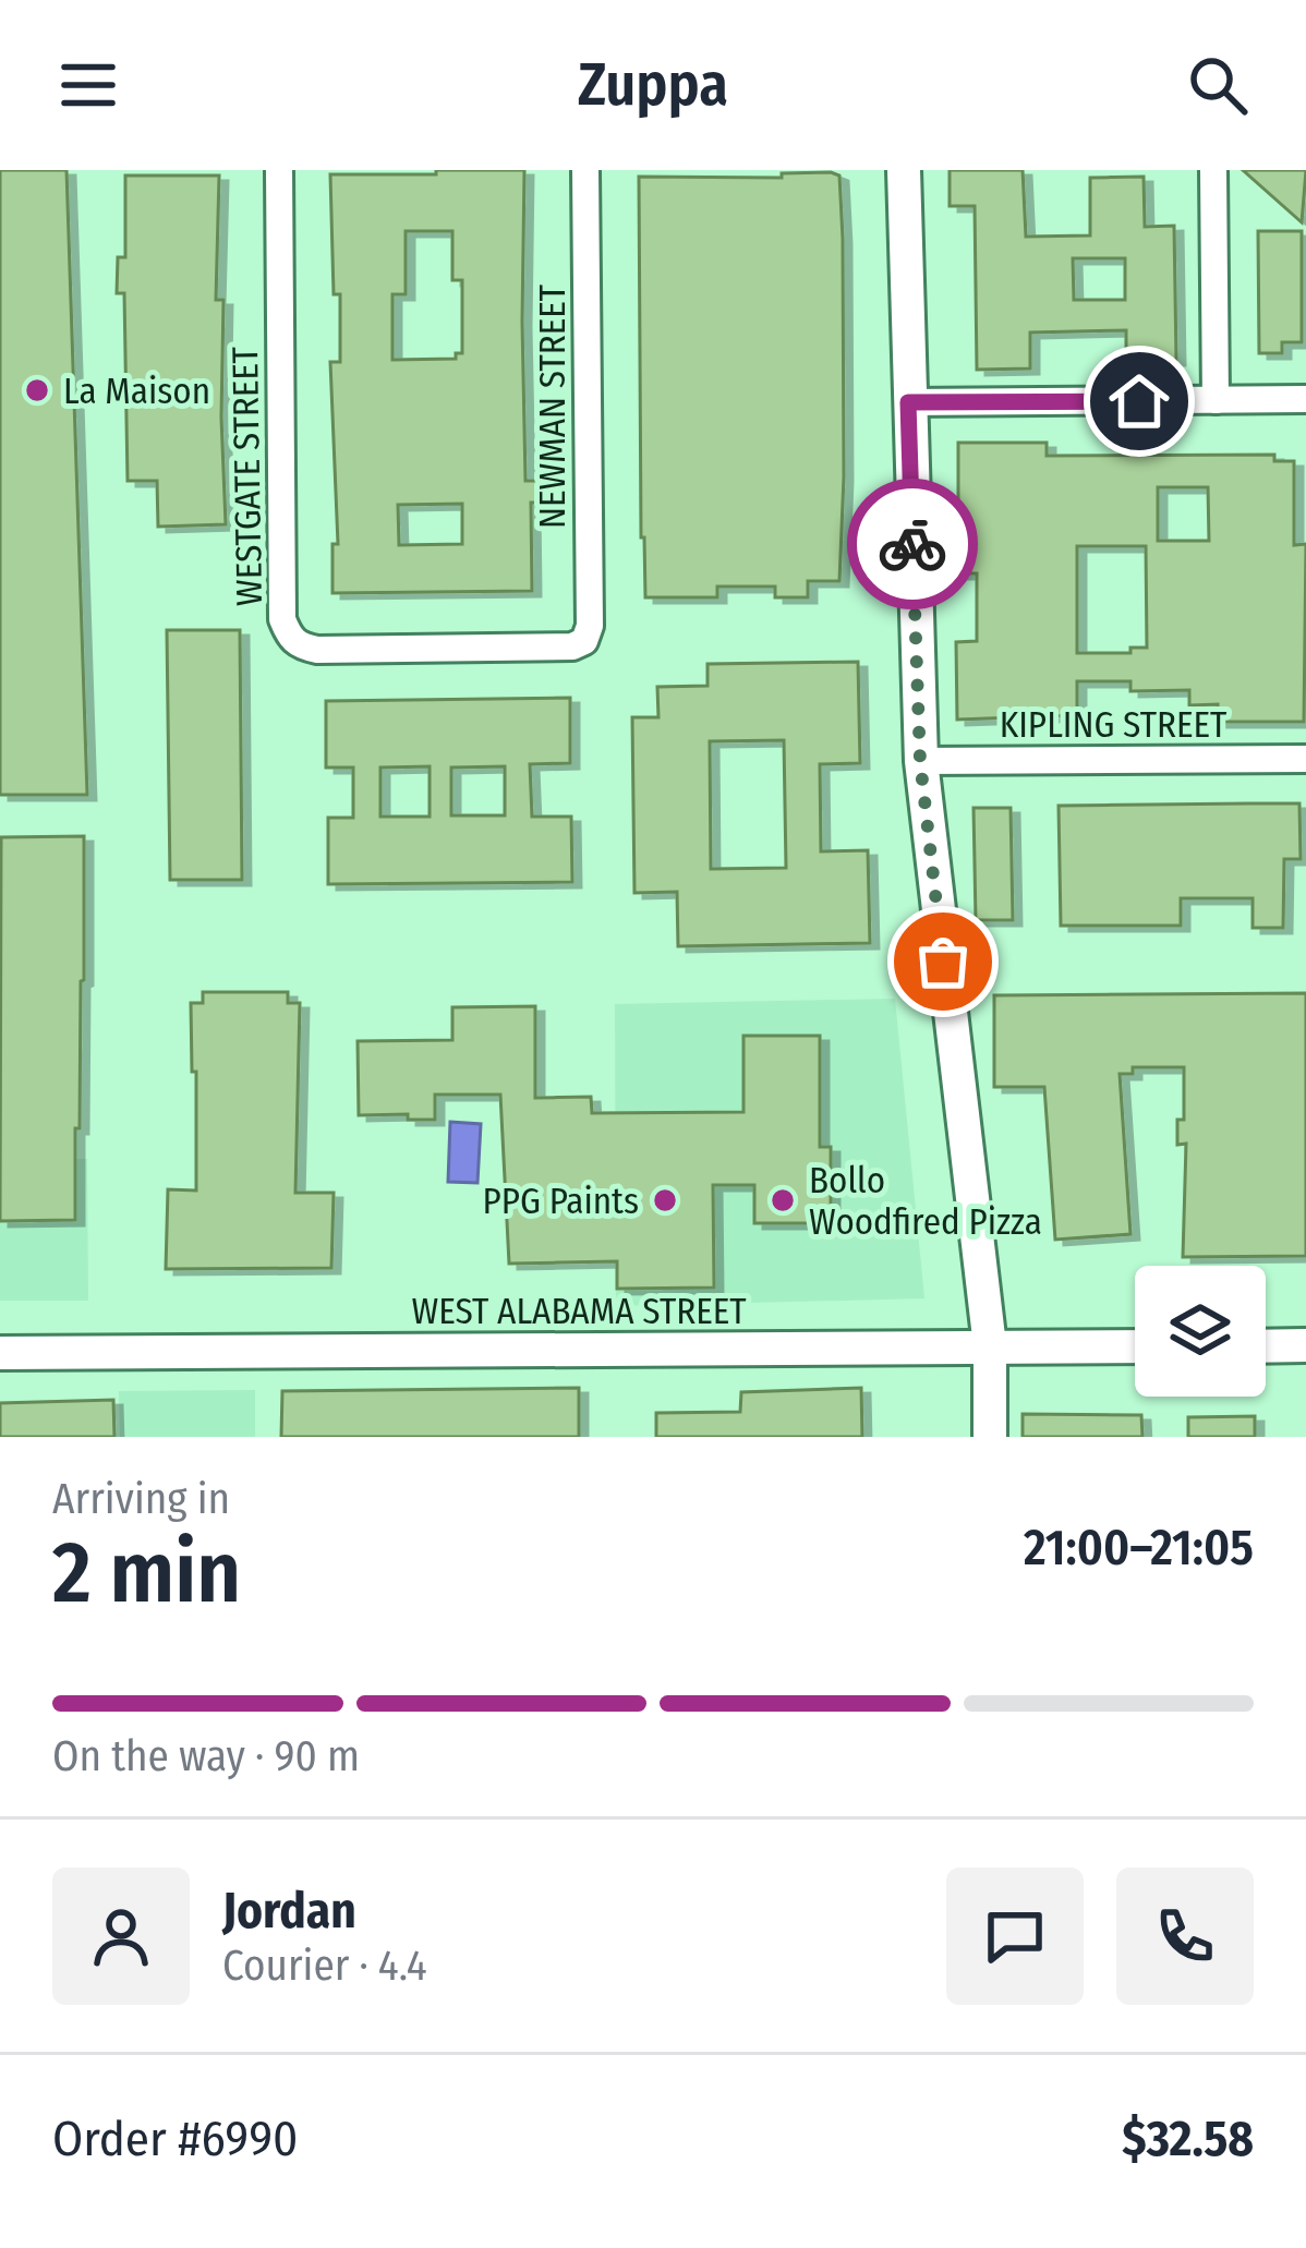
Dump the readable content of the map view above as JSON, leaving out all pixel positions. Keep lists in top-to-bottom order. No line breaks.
{"streets":{"street":["NEWMAN STREET","WESTGATE STREET","KIPLING STREET","WEST ALABAMA STREET"]},"crossings":[["NEWMAN STREET","WESTGATE STREET"]],"places":["La Maison","PPG Paints","Bollo Woodfired Pizza"],"page":{"header":"Zuppa","heading":["2 min","Arriving in","21:00–21:05"],"panel":["Jordan","Courier · 4.4","Order #6990","$32.58"],"bar":"On the way · 90 m"}}
